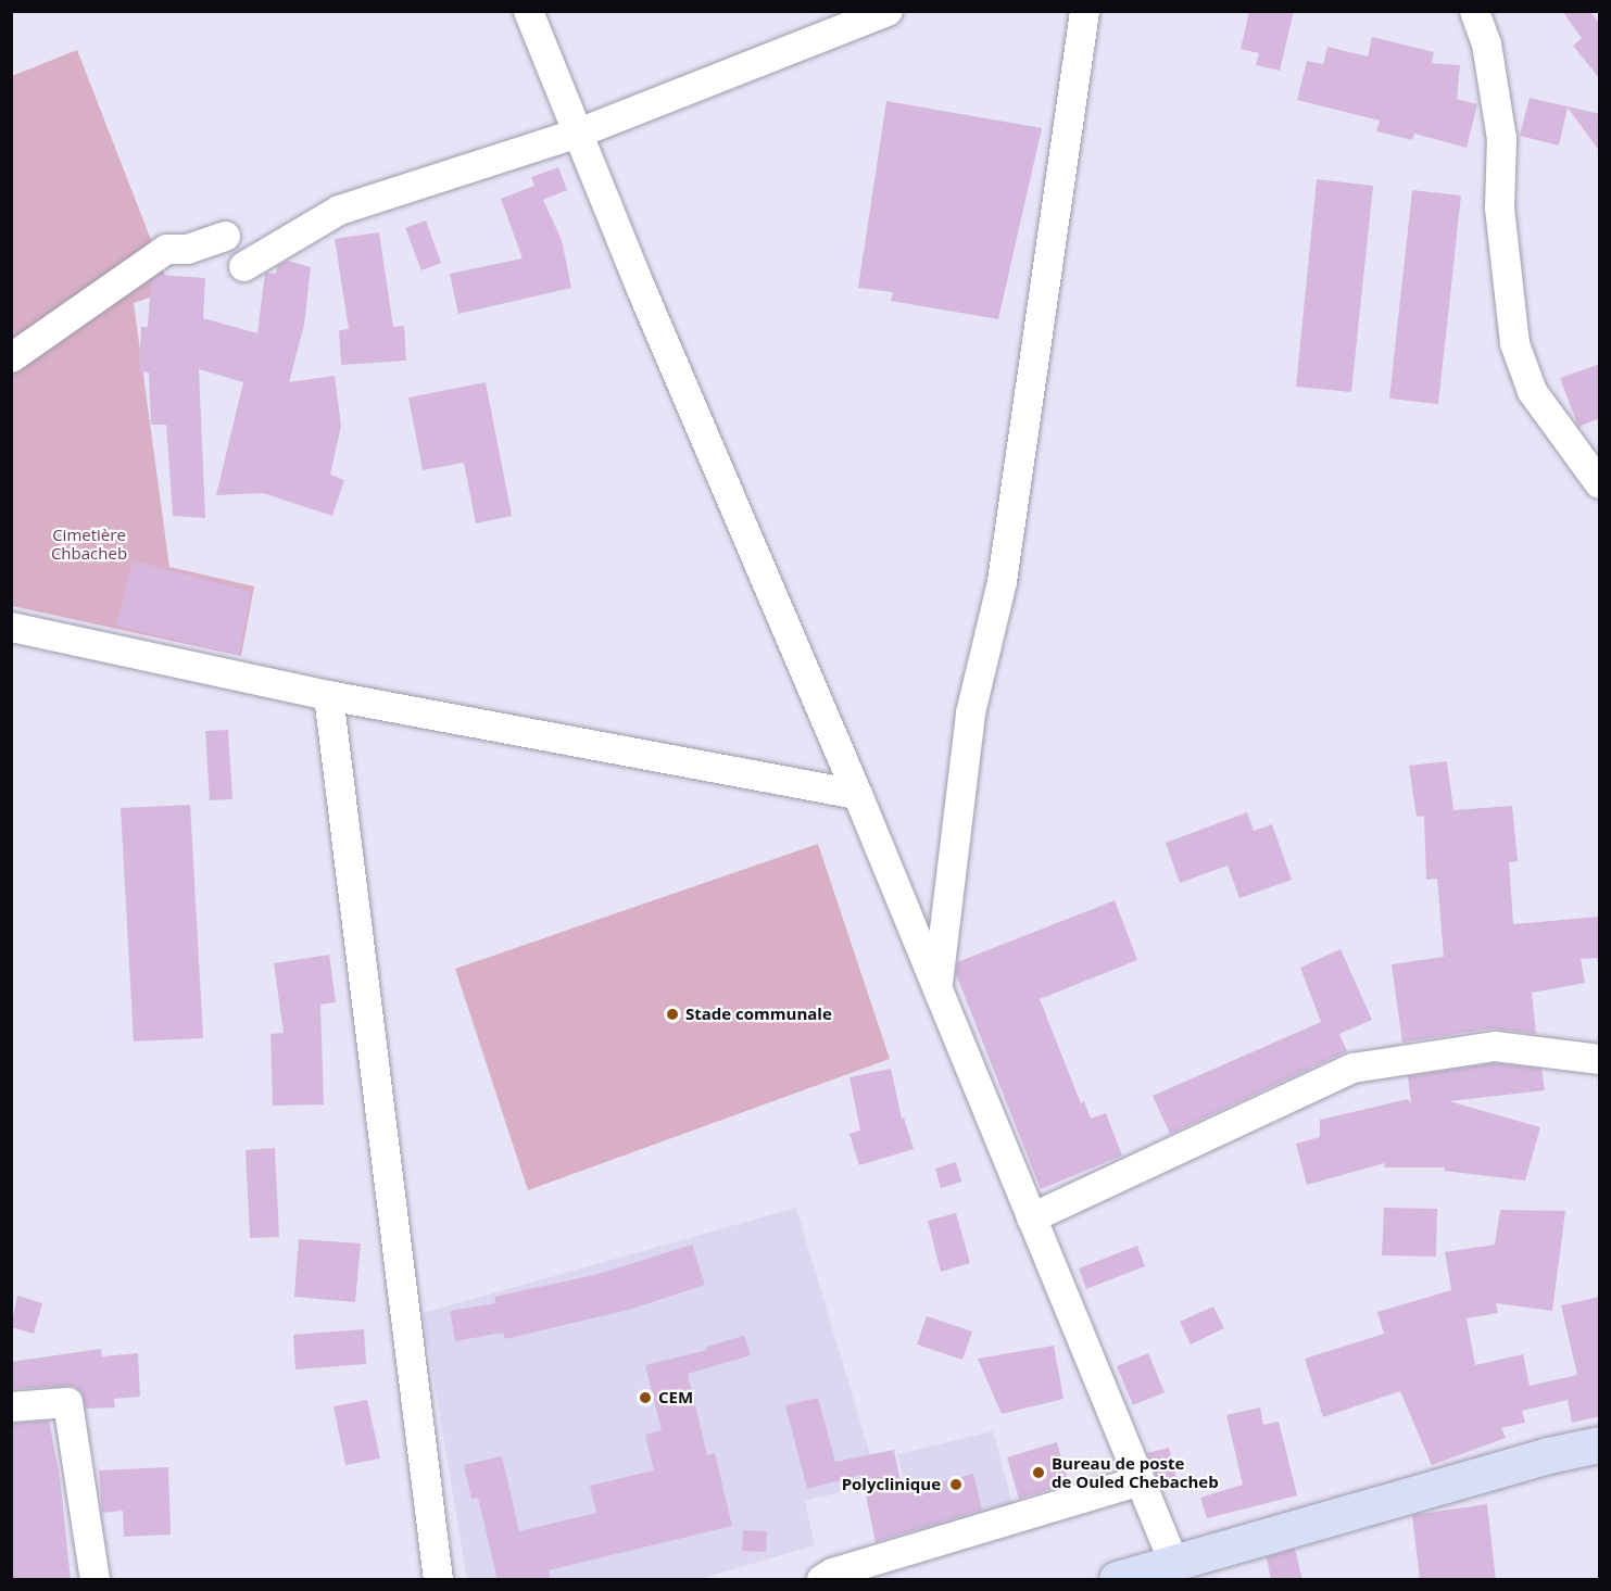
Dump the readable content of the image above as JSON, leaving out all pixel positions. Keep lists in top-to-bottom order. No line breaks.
{"parks":["Cimetière Chbacheb"],"places":["Stade communale","CEM","Bureau de poste de Ouled Chebacheb","Polyclinique"]}
